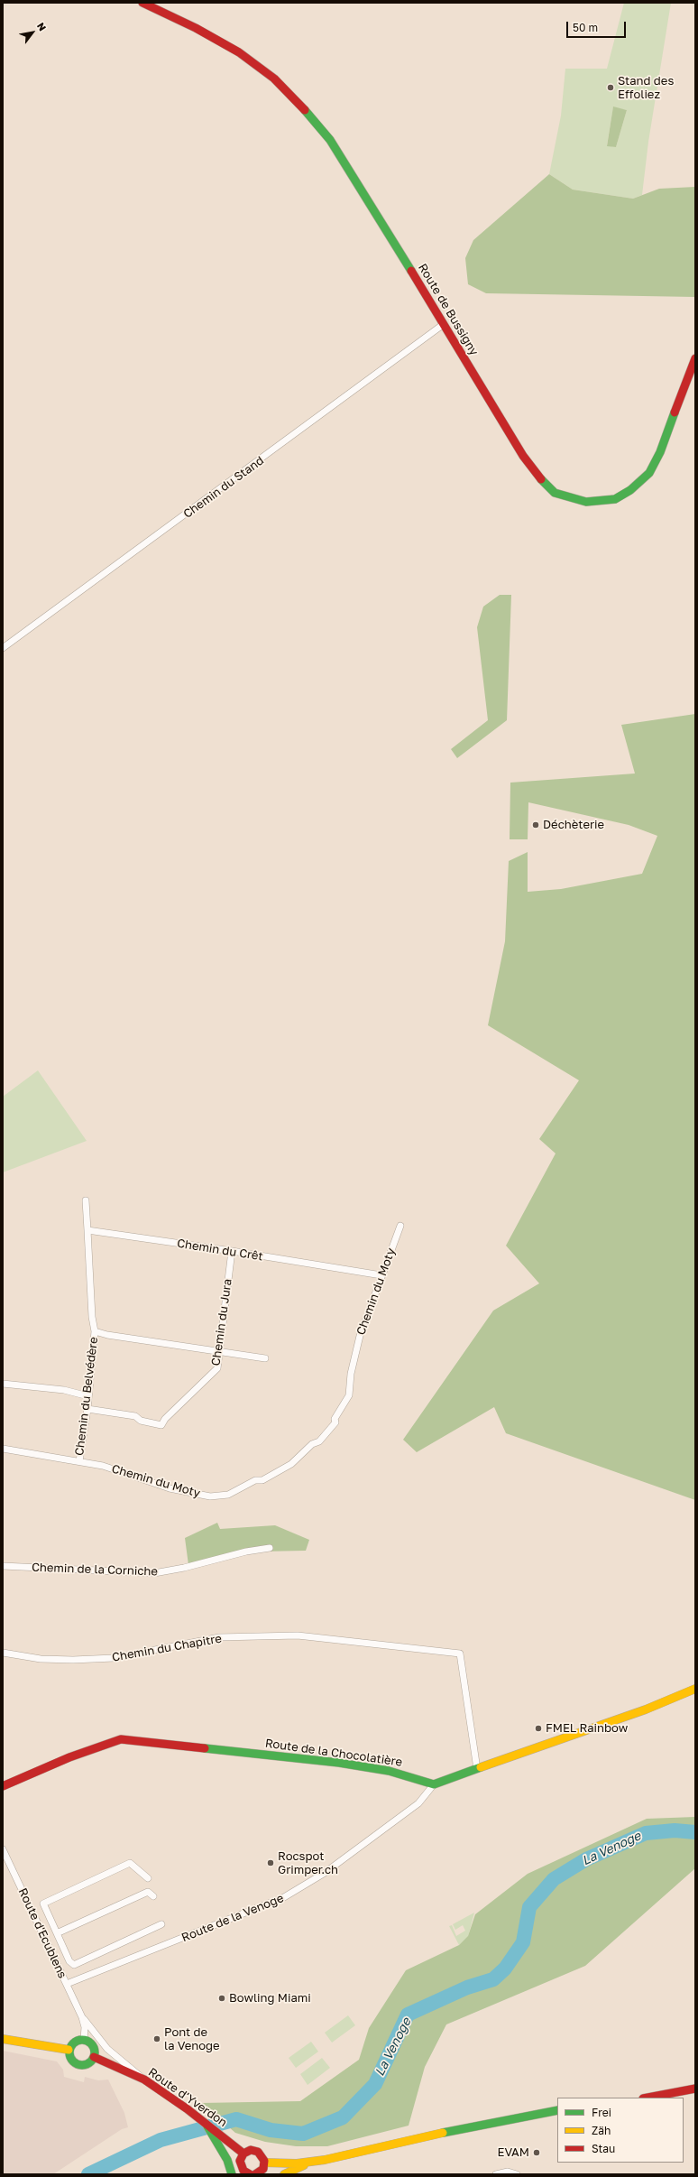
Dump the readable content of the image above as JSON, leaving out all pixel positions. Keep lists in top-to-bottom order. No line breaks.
{"streets":{"street":["Route de Bussigny","Chemin du Stand","Chemin du Crêt","Chemin du Moty","Chemin du Jura","Chemin du Belvédère","Chemin de la Corniche","Chemin du Chapitre","Route de la Chocolatière","Route de la Venoge","Route d'Ecublens","Route d'Yverdon"]},"crossings":[["Route de Bussigny","Chemin du Stand"],["Chemin du Crêt","Chemin du Moty"],["Chemin du Crêt","Chemin du Jura"],["Chemin du Crêt","Chemin du Belvédère"],["Chemin du Moty","Chemin du Belvédère"],["Chemin du Jura","Chemin du Belvédère"],["Route de la Chocolatière","Route de la Venoge"],["Route de la Venoge","Route d'Ecublens"],["Route d'Ecublens","Route d'Yverdon"]],"water":["La Venoge"],"places":["Stand des Effoliez","Déchèterie","FMEL Rainbow","Rocspot Grimper.ch","Bowling Miami","Pont de la Venoge","EVAM"],"legend":["Frei","Zäh","Stau"],"scale_bar":"50 m","north":"top right"}
